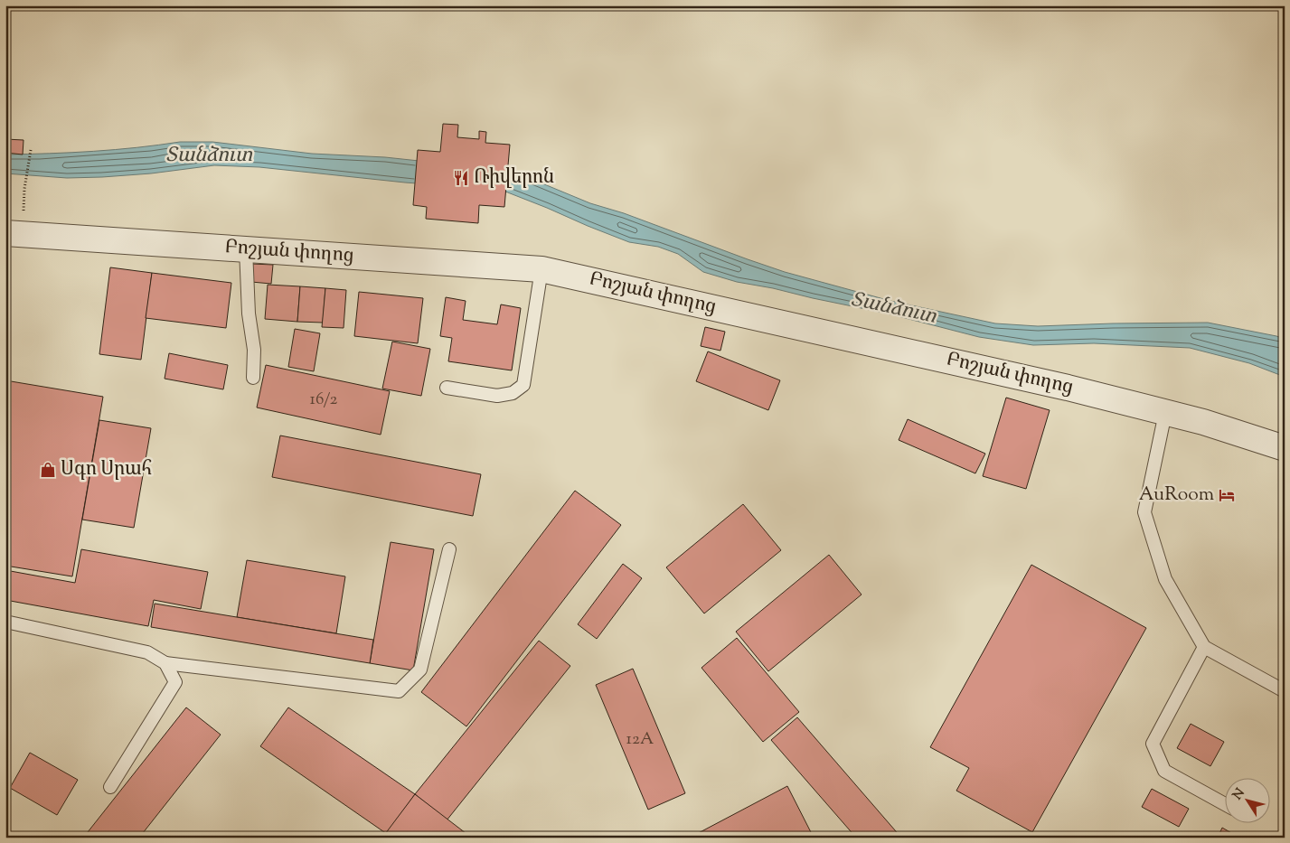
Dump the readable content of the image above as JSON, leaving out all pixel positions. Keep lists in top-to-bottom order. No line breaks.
{"streets":{"street":["Բոշյան փողոց"]},"water":["Տանձուտ"],"places":{"restaurant":["Ռիվերոն"],"shop":["Սգո Սրահ"],"hotel":["AuRoom"]},"house_numbers":["16/2","12A"],"north":"top left"}
